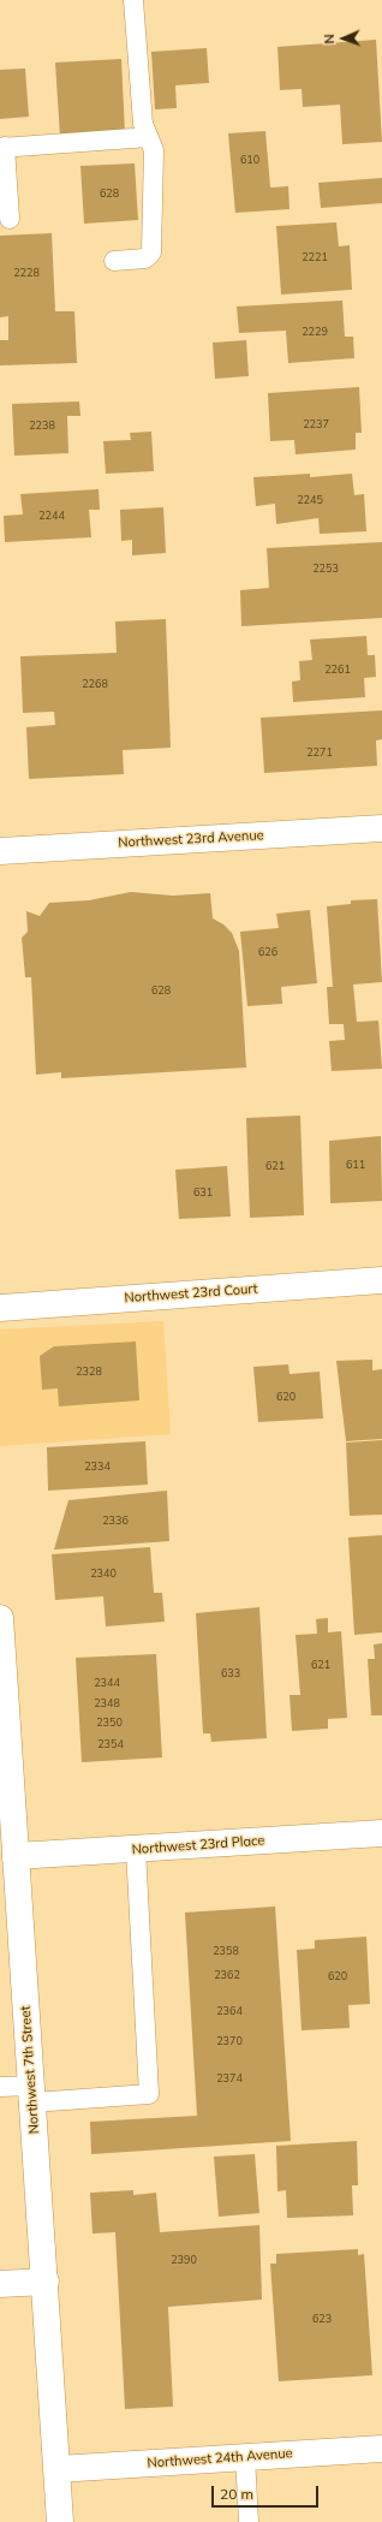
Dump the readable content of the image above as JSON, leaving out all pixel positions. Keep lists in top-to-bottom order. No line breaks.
{"streets":{"street":["Northwest 23rd Avenue","Northwest 23rd Court","Northwest 23rd Place","Northwest 7th Street","Northwest 24th Avenue"]},"crossings":[["Northwest 23rd Place","Northwest 7th Street"],["Northwest 7th Street","Northwest 24th Avenue"]],"house_numbers":["610","628","2221","2228","2229","2237","2238","2245","2244","2253","2261","2268","2271","626","628","611","621","631","2328","620","2334","2336","2340","621","633","2344","2348","2350","2354","2358","2362","620","2364","2370","2374","2390","623"],"scale_bar":"20 m","north":"left"}
